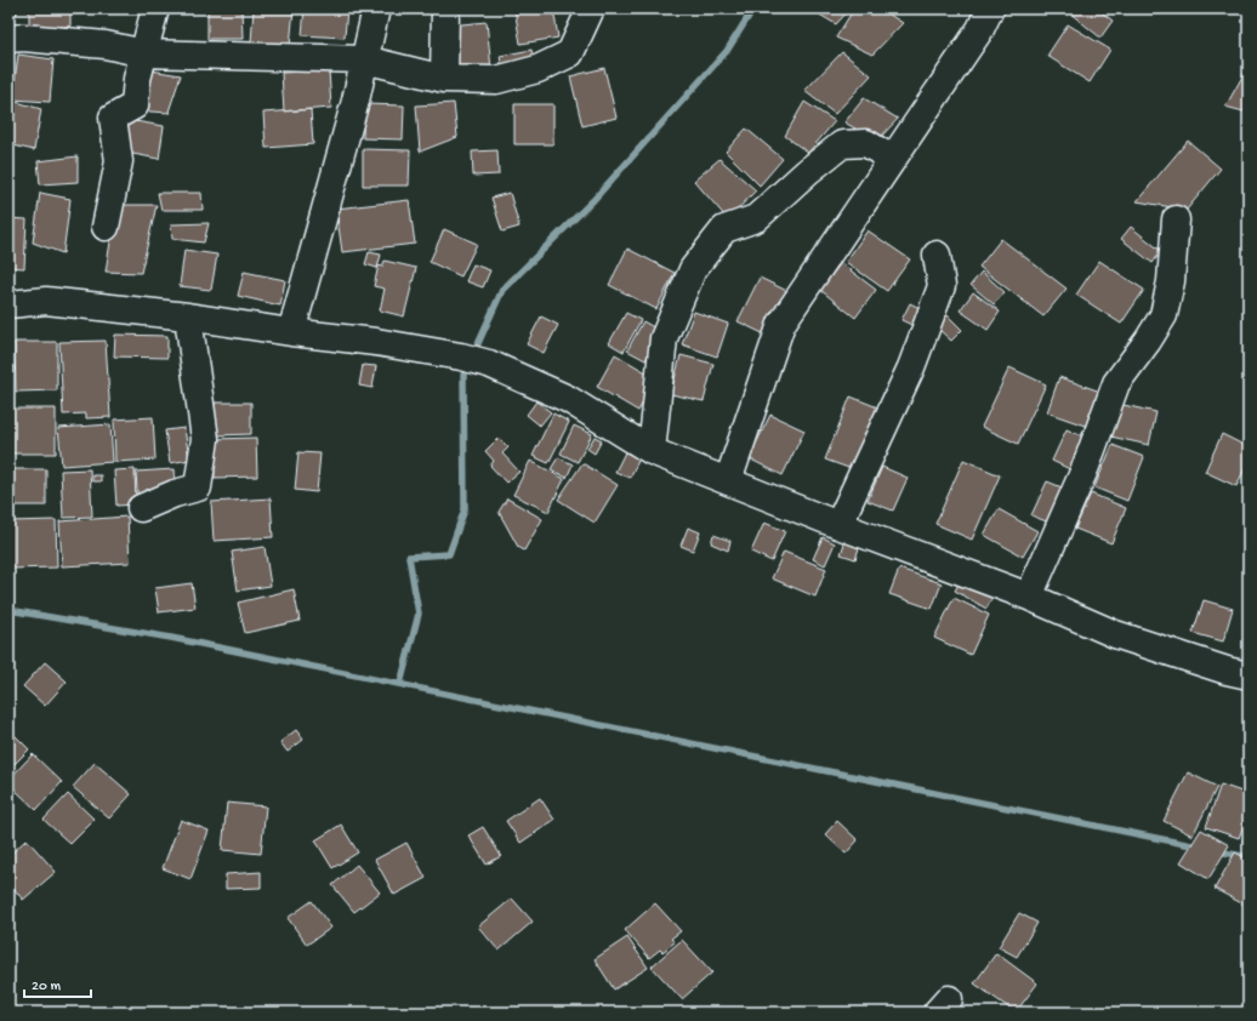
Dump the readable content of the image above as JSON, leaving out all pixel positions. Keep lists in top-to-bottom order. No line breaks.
{"scale_bar":"20 m"}
